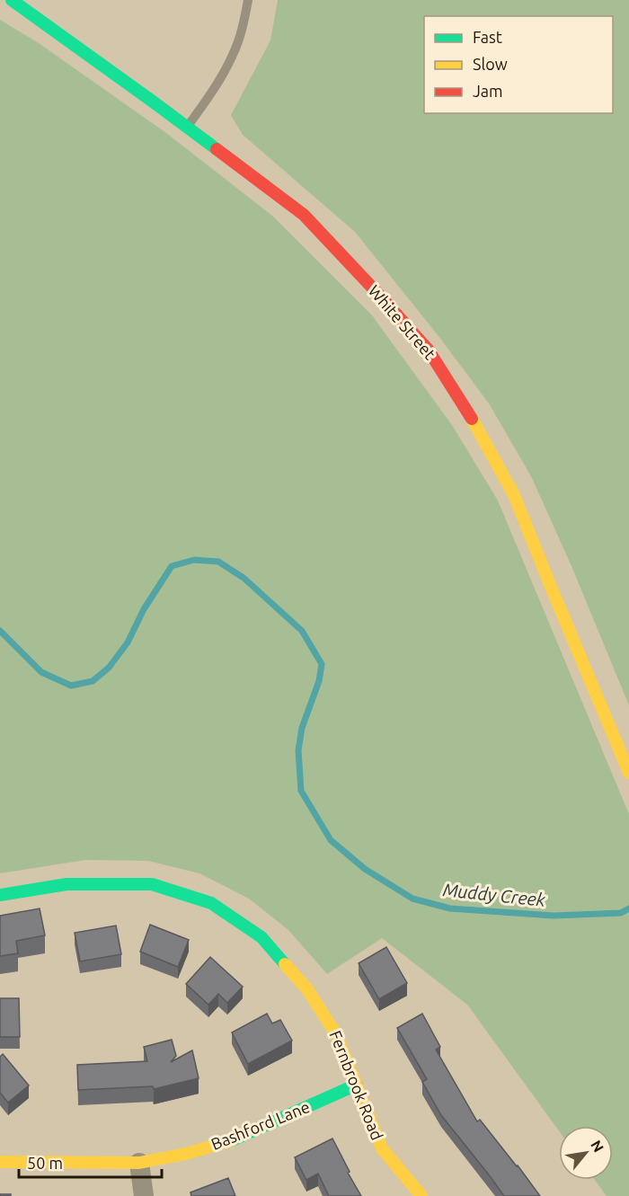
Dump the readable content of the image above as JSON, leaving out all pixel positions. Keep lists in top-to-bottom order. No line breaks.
{"streets":{"street":["White Street","Fernbrook Road","Bashford Lane"]},"crossings":[["Fernbrook Road","Bashford Lane"]],"water":["Muddy Creek"],"legend":["Fast","Slow","Jam"],"scale_bar":"50 m","north":"top right"}
